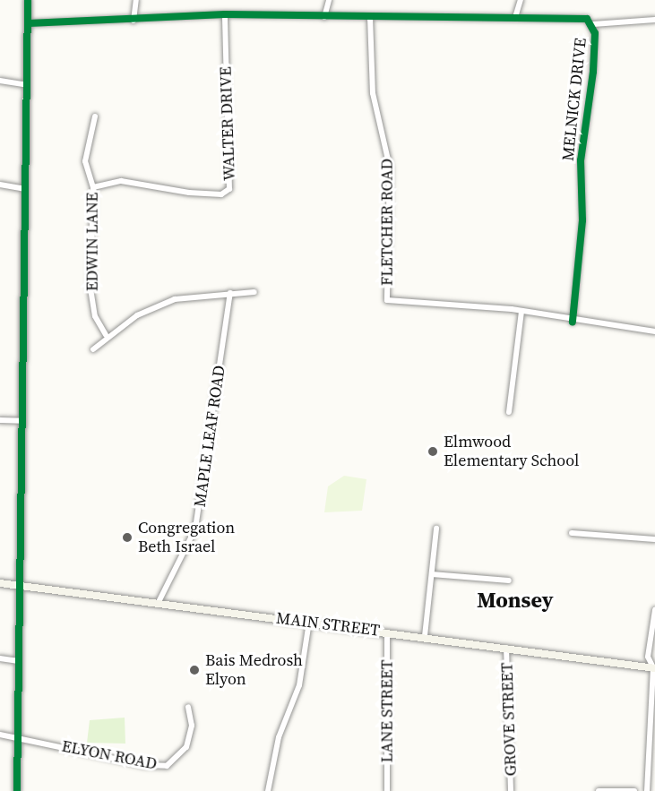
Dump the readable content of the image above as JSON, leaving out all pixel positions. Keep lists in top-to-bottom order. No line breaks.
{"streets":{"street":["MELNICK DRIVE","WALTER DRIVE","FLETCHER ROAD","EDWIN LANE","MAPLE LEAF ROAD","MAIN STREET","LANE STREET","GROVE STREET","ELYON ROAD"]},"crossings":[["MELNICK DRIVE","WALTER DRIVE"],["MELNICK DRIVE","FLETCHER ROAD"],["WALTER DRIVE","EDWIN LANE"],["MAPLE LEAF ROAD","MAIN STREET"],["MAIN STREET","LANE STREET"],["MAIN STREET","GROVE STREET"]],"districts":["Monsey"],"places":["Elmwood Elementary School","Congregation Beth Israel","Bais Medrosh Elyon"]}
